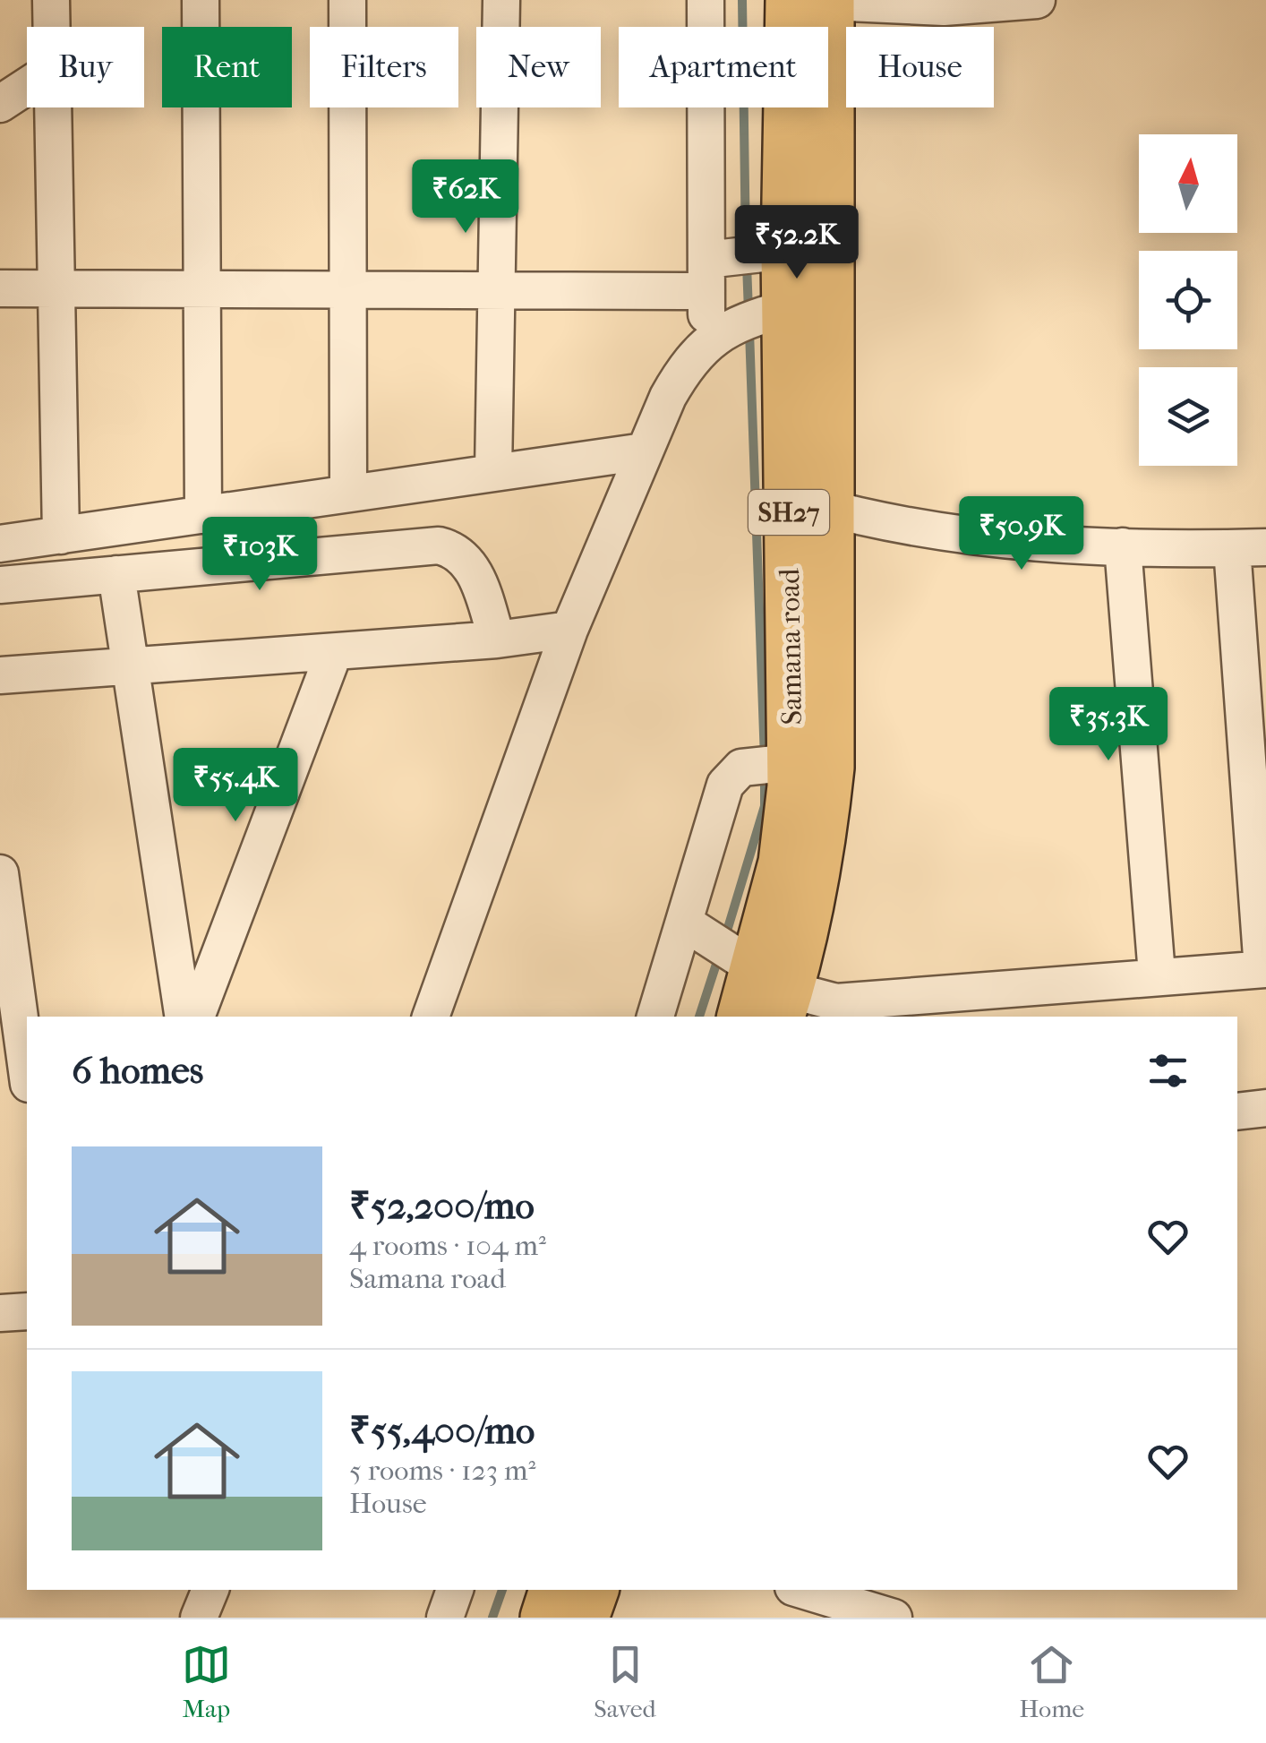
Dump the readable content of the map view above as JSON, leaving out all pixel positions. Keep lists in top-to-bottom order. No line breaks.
{"streets":{"main road":["SH27","Samana road"]},"north":"top","page":{"chip":["Buy","Rent","Filters","New","Apartment","House"],"price":["₹62K","₹52.2K","₹50.9K","₹103K","₹35.3K","₹55.4K"],"heading":"6 homes","list":[{"name":"₹52,200/mo","note":"4 rooms · 104 m² · Samana road"},{"name":"₹55,400/mo","note":"5 rooms · 123 m² · House"}],"tabs":["Map","Saved","Home"]}}
